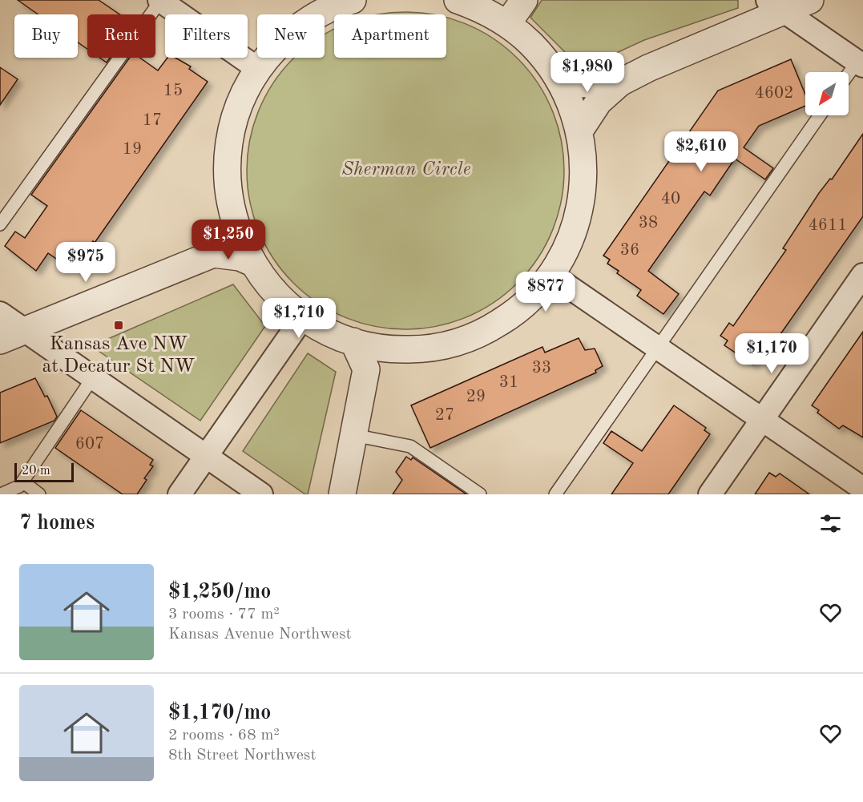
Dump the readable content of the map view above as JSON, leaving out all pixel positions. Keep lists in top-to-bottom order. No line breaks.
{"parks":["Sherman Circle"],"places":{"transit":["Kansas Ave NW at Decatur St NW"]},"house_numbers":["15","4602","17","19","40","38","4611","36","33","31","29","27","607"],"scale_bar":"20 m","north":"bottom left","page":{"chip":["Buy","Rent","Filters","New","Apartment"],"price":["$1,980","$2,610","$1,250","$975","$877","$1,710","$1,170"],"scale":"20 m","heading":"7 homes","list":[{"name":"$1,250/mo","note":"3 rooms · 77 m² · Kansas Avenue Northwest"},{"name":"$1,170/mo","note":"2 rooms · 68 m² · 8th Street Northwest"}]}}
